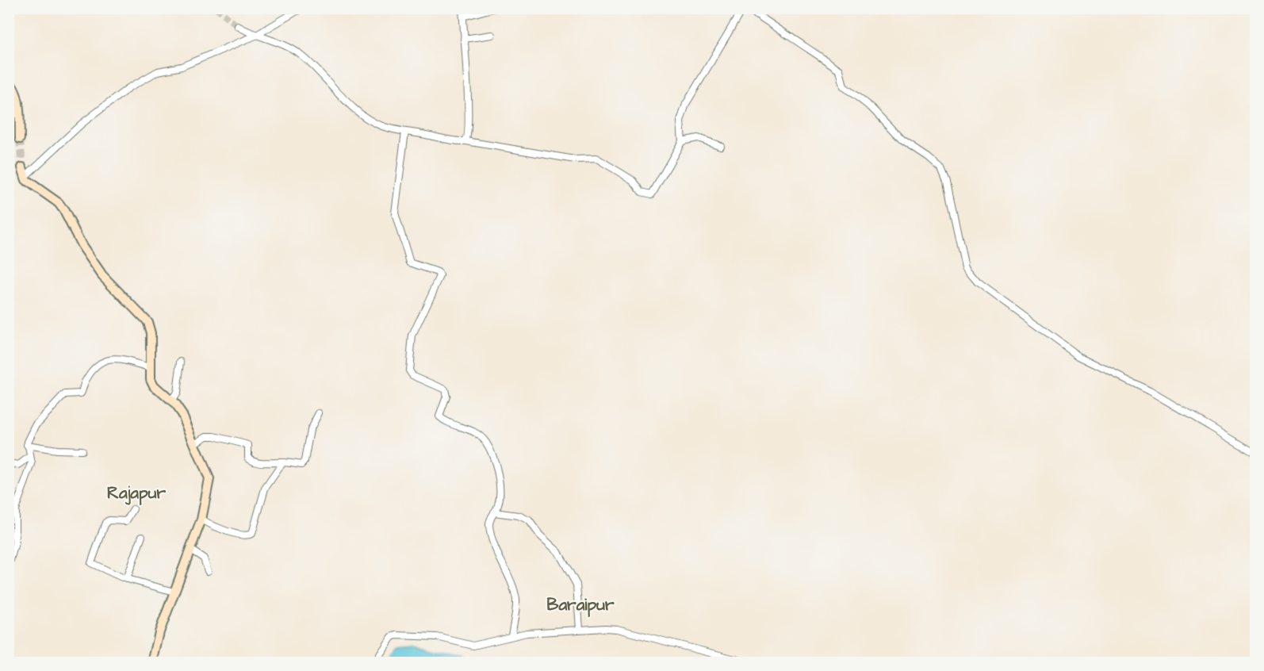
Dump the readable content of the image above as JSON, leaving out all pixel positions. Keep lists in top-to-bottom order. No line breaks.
{"districts":["Rajapur","Baraipur"]}
